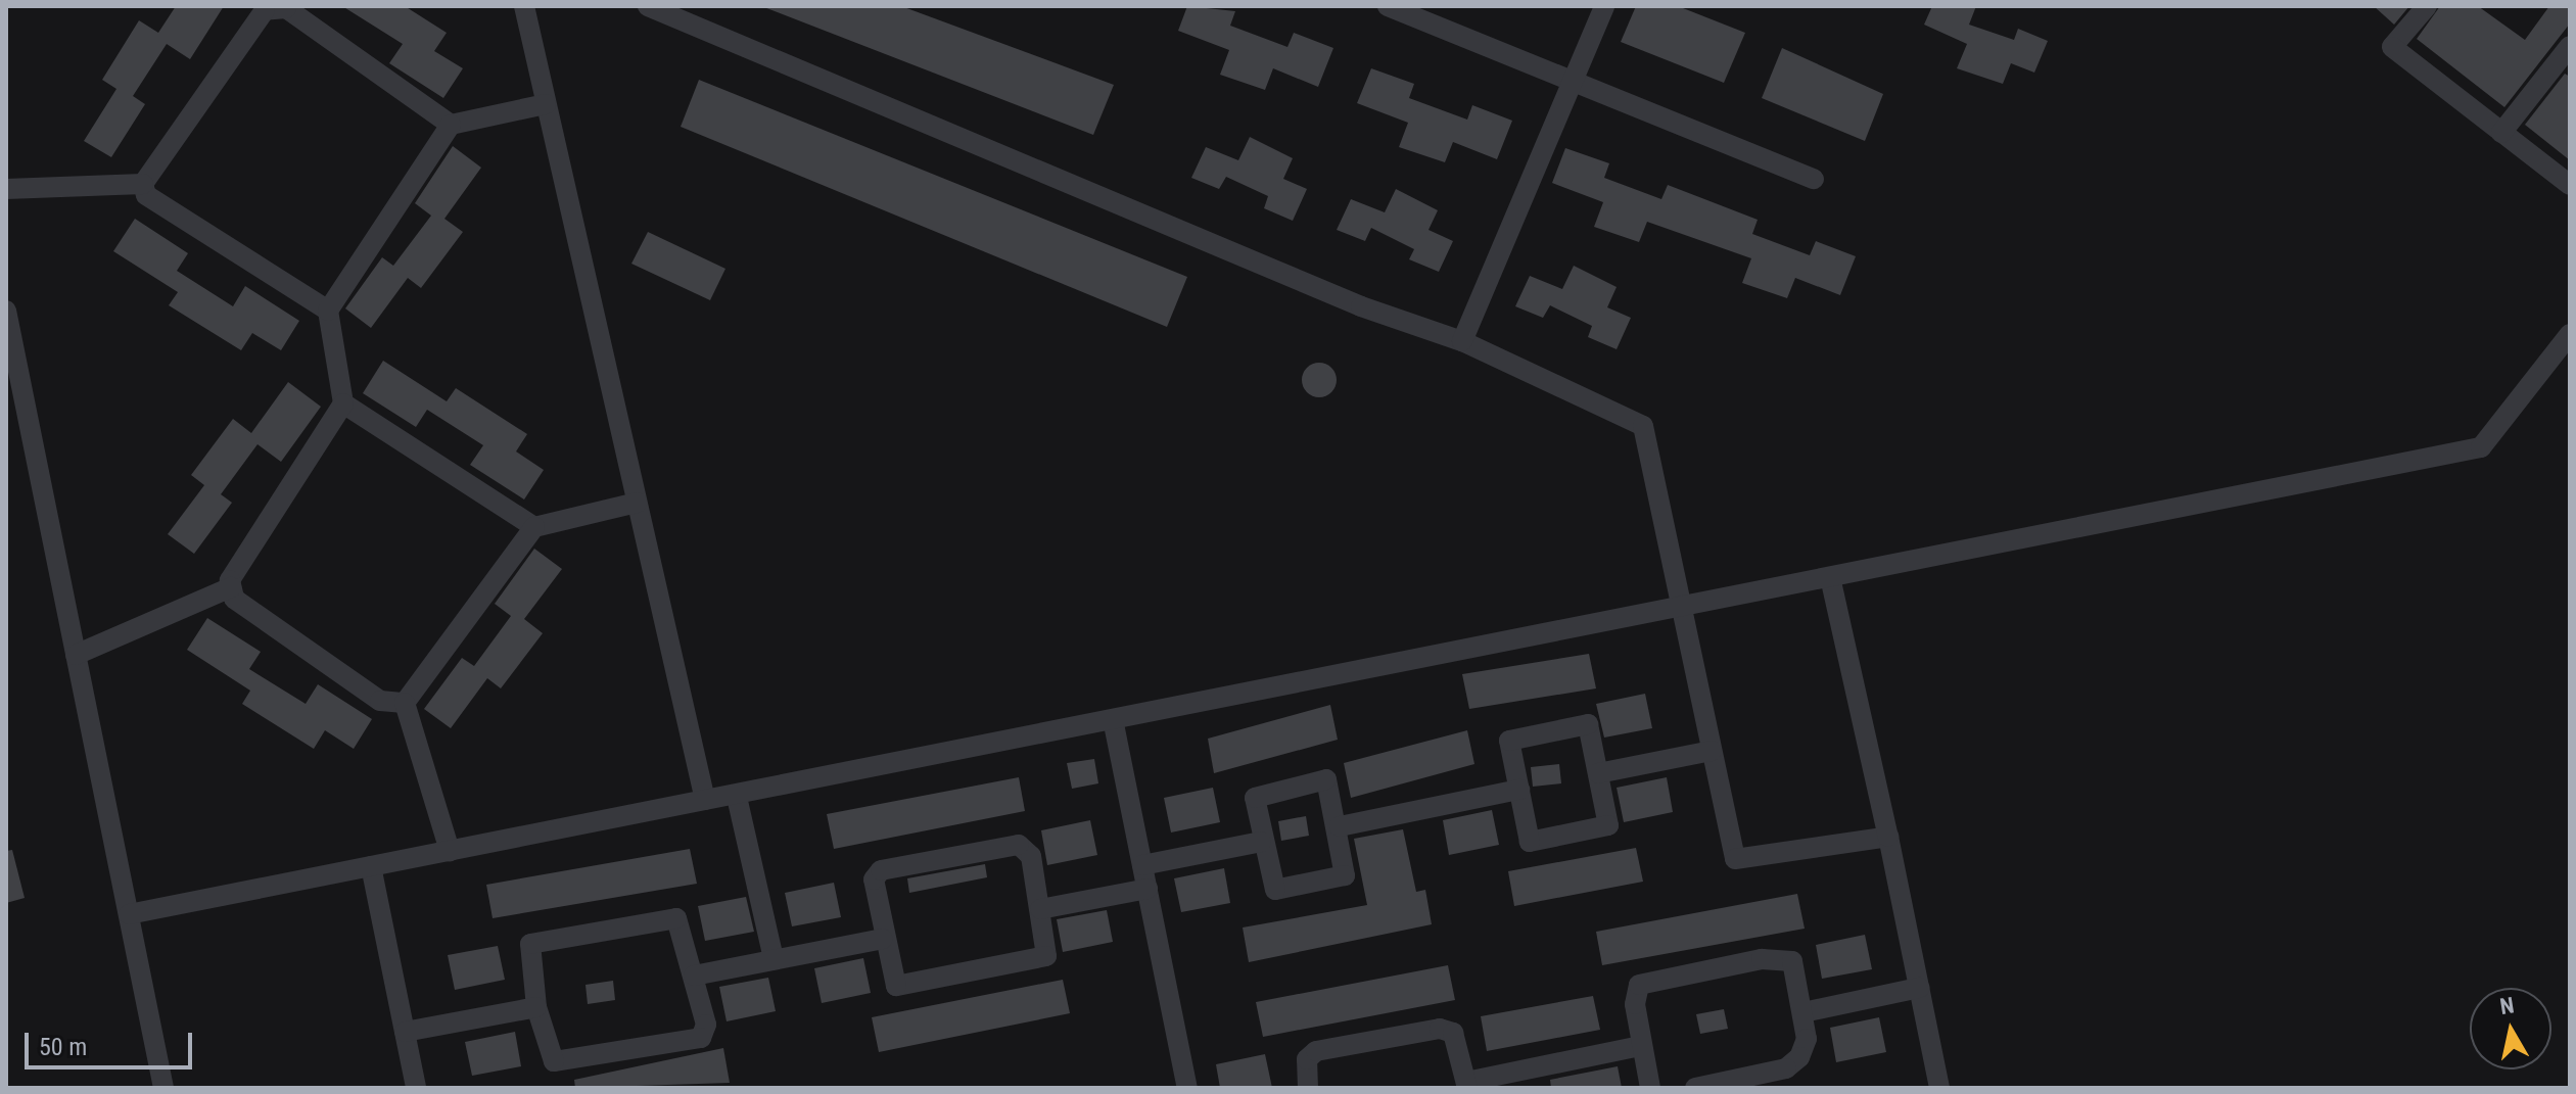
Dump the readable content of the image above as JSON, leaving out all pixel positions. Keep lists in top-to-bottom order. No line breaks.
{"scale_bar":"50 m","north":"top"}
